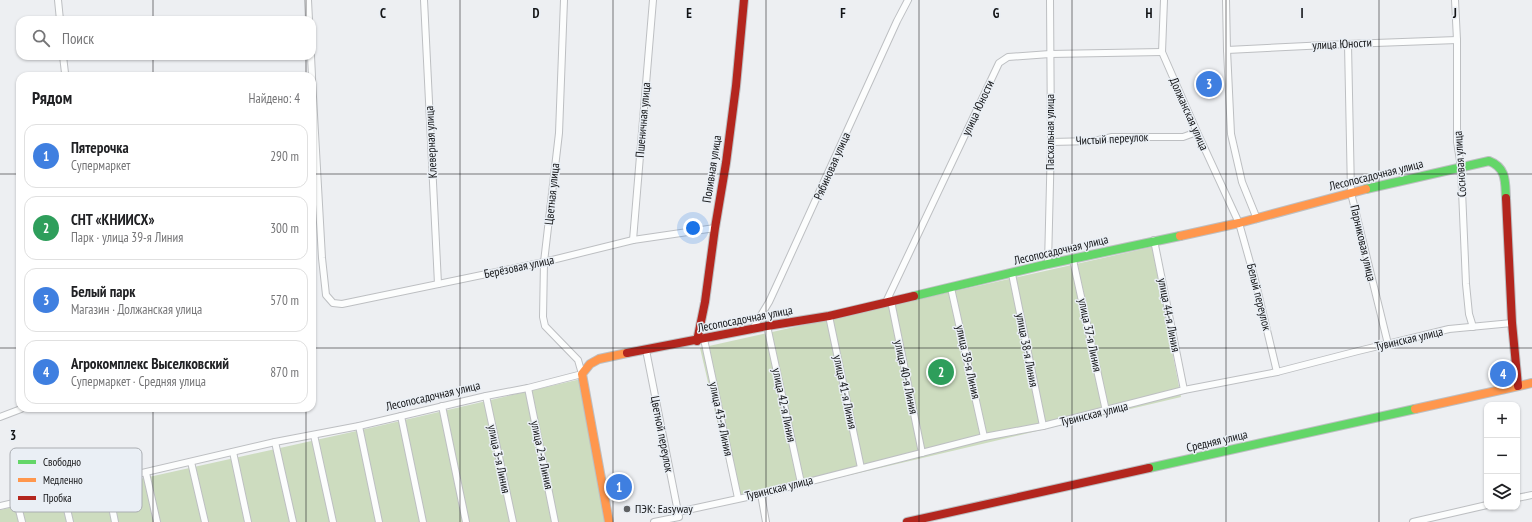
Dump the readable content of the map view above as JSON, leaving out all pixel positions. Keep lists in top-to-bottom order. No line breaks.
{"streets":{"street":["улица Юности","Должанская улица","Пшеничная улица","Пасхальная улица","Чистый переулок","Клеверная улица","Сосновая улица","Рябиновая улица","Поливная улица","Лесопосадочная улица","Цветная улица","Парниковая улица","Берёзовая улица","Белый переулок","улица 44-я Линия","улица 37-я Линия","Тувинская улица","улица 38-я Линия","улица 39-я Линия","улица 40-я Линия","улица 41-я Линия","улица 42-я Линия","улица 43-я Линия","Цветной переулок","Средняя улица","улица 2-я Линия","улица 3-я Линия"]},"crossings":[["улица Юности","Должанская улица"],["улица Юности","Пасхальная улица"],["улица Юности","Сосновая улица"],["улица Юности","Лесопосадочная улица"],["улица Юности","Парниковая улица"],["улица Юности","улица 40-я Линия"],["Должанская улица","Чистый переулок"],["Должанская улица","Лесопосадочная улица"],["Должанская улица","Белый переулок"],["Пшеничная улица","Берёзовая улица"],["Пасхальная улица","Чистый переулок"],["Пасхальная улица","Лесопосадочная улица"],["Клеверная улица","Берёзовая улица"],["Сосновая улица","Лесопосадочная улица"],["Сосновая улица","Тувинская улица"],["Рябиновая улица","Лесопосадочная улица"],["Поливная улица","Лесопосадочная улица"],["Поливная улица","Берёзовая улица"],["Поливная улица","улица 43-я Линия"],["Лесопосадочная улица","Цветная улица"],["Лесопосадочная улица","Парниковая улица"],["Лесопосадочная улица","Белый переулок"],["Лесопосадочная улица","улица 44-я Линия"],["Лесопосадочная улица","улица 37-я Линия"],["Лесопосадочная улица","Тувинская улица"],["Лесопосадочная улица","улица 38-я Линия"],["Лесопосадочная улица","улица 39-я Линия"],["Лесопосадочная улица","улица 40-я Линия"],["Лесопосадочная улица","улица 41-я Линия"],["Лесопосадочная улица","улица 42-я Линия"],["Лесопосадочная улица","улица 43-я Линия"],["Лесопосадочная улица","Цветной переулок"],["Лесопосадочная улица","улица 2-я Линия"],["Лесопосадочная улица","улица 3-я Линия"],["Цветная улица","Берёзовая улица"],["Парниковая улица","Тувинская улица"],["Белый переулок","Тувинская улица"],["улица 44-я Линия","Тувинская улица"],["улица 37-я Линия","Тувинская улица"],["Тувинская улица","улица 38-я Линия"],["Тувинская улица","улица 39-я Линия"],["Тувинская улица","улица 40-я Линия"],["Тувинская улица","улица 41-я Линия"],["Тувинская улица","улица 42-я Линия"],["Тувинская улица","улица 43-я Линия"],["Тувинская улица","Цветной переулок"]],"places":["ПЭК: Easyway"],"legend":["Свободно","Медленно","Пробка"],"page":{"search":"Поиск","pins":["3","2","4","1"],"heading":["Рядом","Найдено: 4"],"list":[{"mark":"1","name":"Пятерочка","note":"Супермаркет","value":"290 m"},{"mark":"2","name":"СНТ «КНИИСХ»","note":"Парк · улица 39-я Линия","value":"300 m"},{"mark":"3","name":"Белый парк","note":"Магазин · Должанская улица","value":"570 m"},{"mark":"4","name":"Агрокомплекс Выселковский","note":"Супермаркет · Средняя улица","value":"870 m"}],"map_buttons":["+","−"]},"grid":{"columns":["C","D","E","F","G","H","I","J"],"rows":["3"]}}
